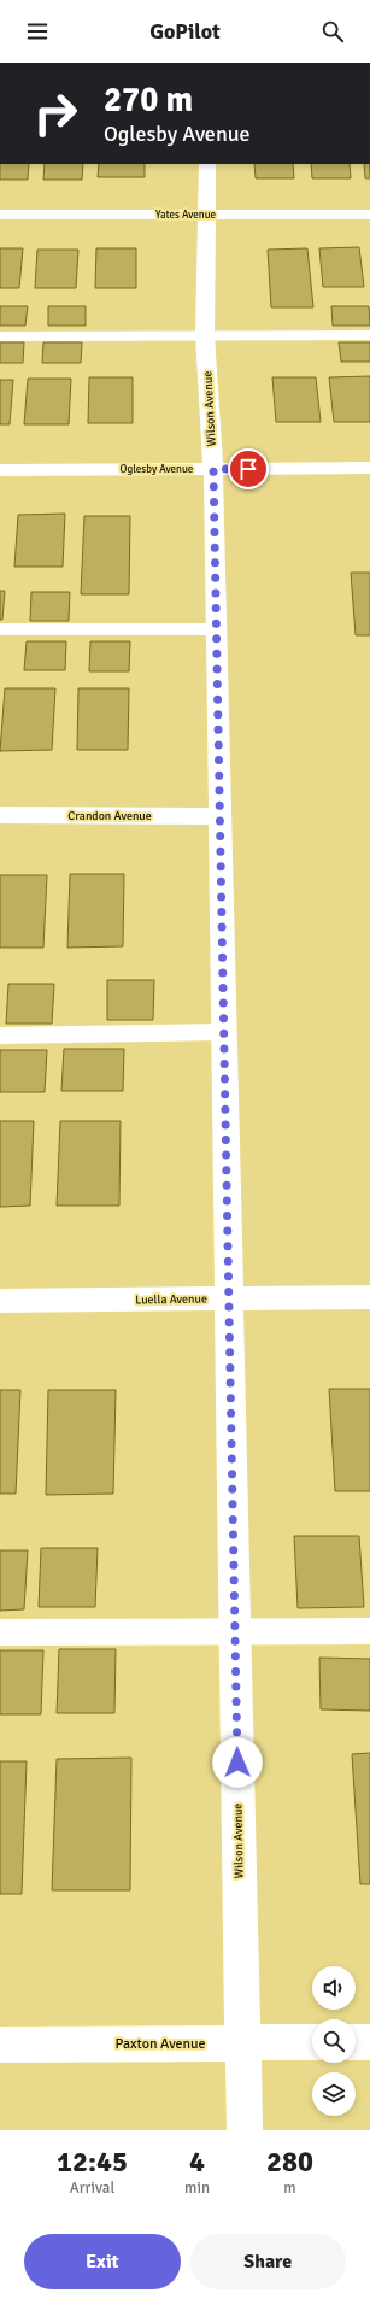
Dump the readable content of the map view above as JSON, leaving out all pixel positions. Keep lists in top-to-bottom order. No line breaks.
{"streets":{"street":["Yates Avenue","Wilson Avenue","Oglesby Avenue","Crandon Avenue","Luella Avenue","Paxton Avenue"]},"crossings":[["Yates Avenue","Wilson Avenue"],["Wilson Avenue","Oglesby Avenue"],["Wilson Avenue","Crandon Avenue"],["Wilson Avenue","Luella Avenue"],["Wilson Avenue","Paxton Avenue"]],"page":{"header":"GoPilot","turn":["270 m","Oglesby Avenue"],"eta":["12:45","Arrival","4","min","280","m"],"buttons":["Exit","Share"]}}
